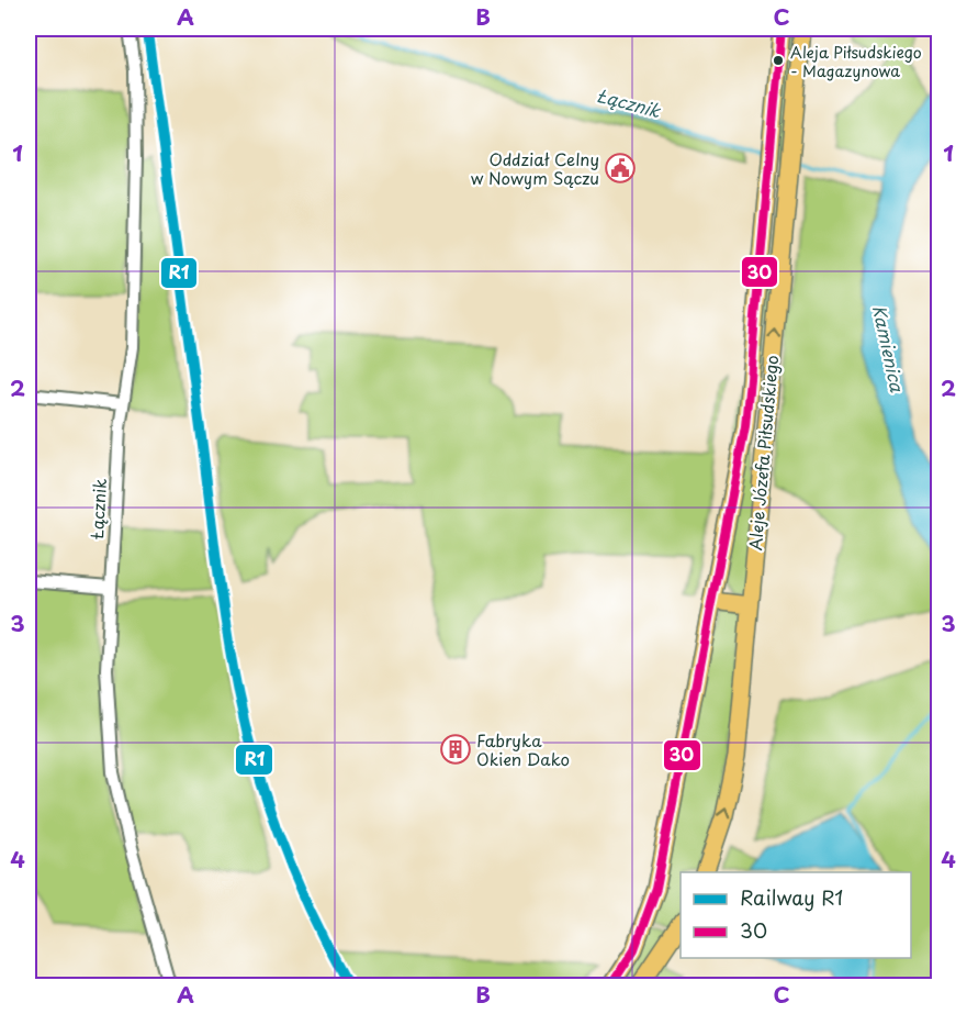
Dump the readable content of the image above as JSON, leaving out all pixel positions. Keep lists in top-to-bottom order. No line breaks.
{"streets":{"main road":["Aleje Józefa Piłsudskiego"],"street":["Łącznik"]},"water":["Łącznik","Kamienica"],"places":{"other":["Aleja Piłsudskiego - Magazynowa"],"public building":["Oddział Celny w Nowym Sączu"],"building":["Fabryka Okien Dako"]},"lines":["rail line R1","transit line 30"],"legend":["Railway R1","30"],"grid":{"columns":["A","B","C"],"rows":["1","2","3","4"]}}
